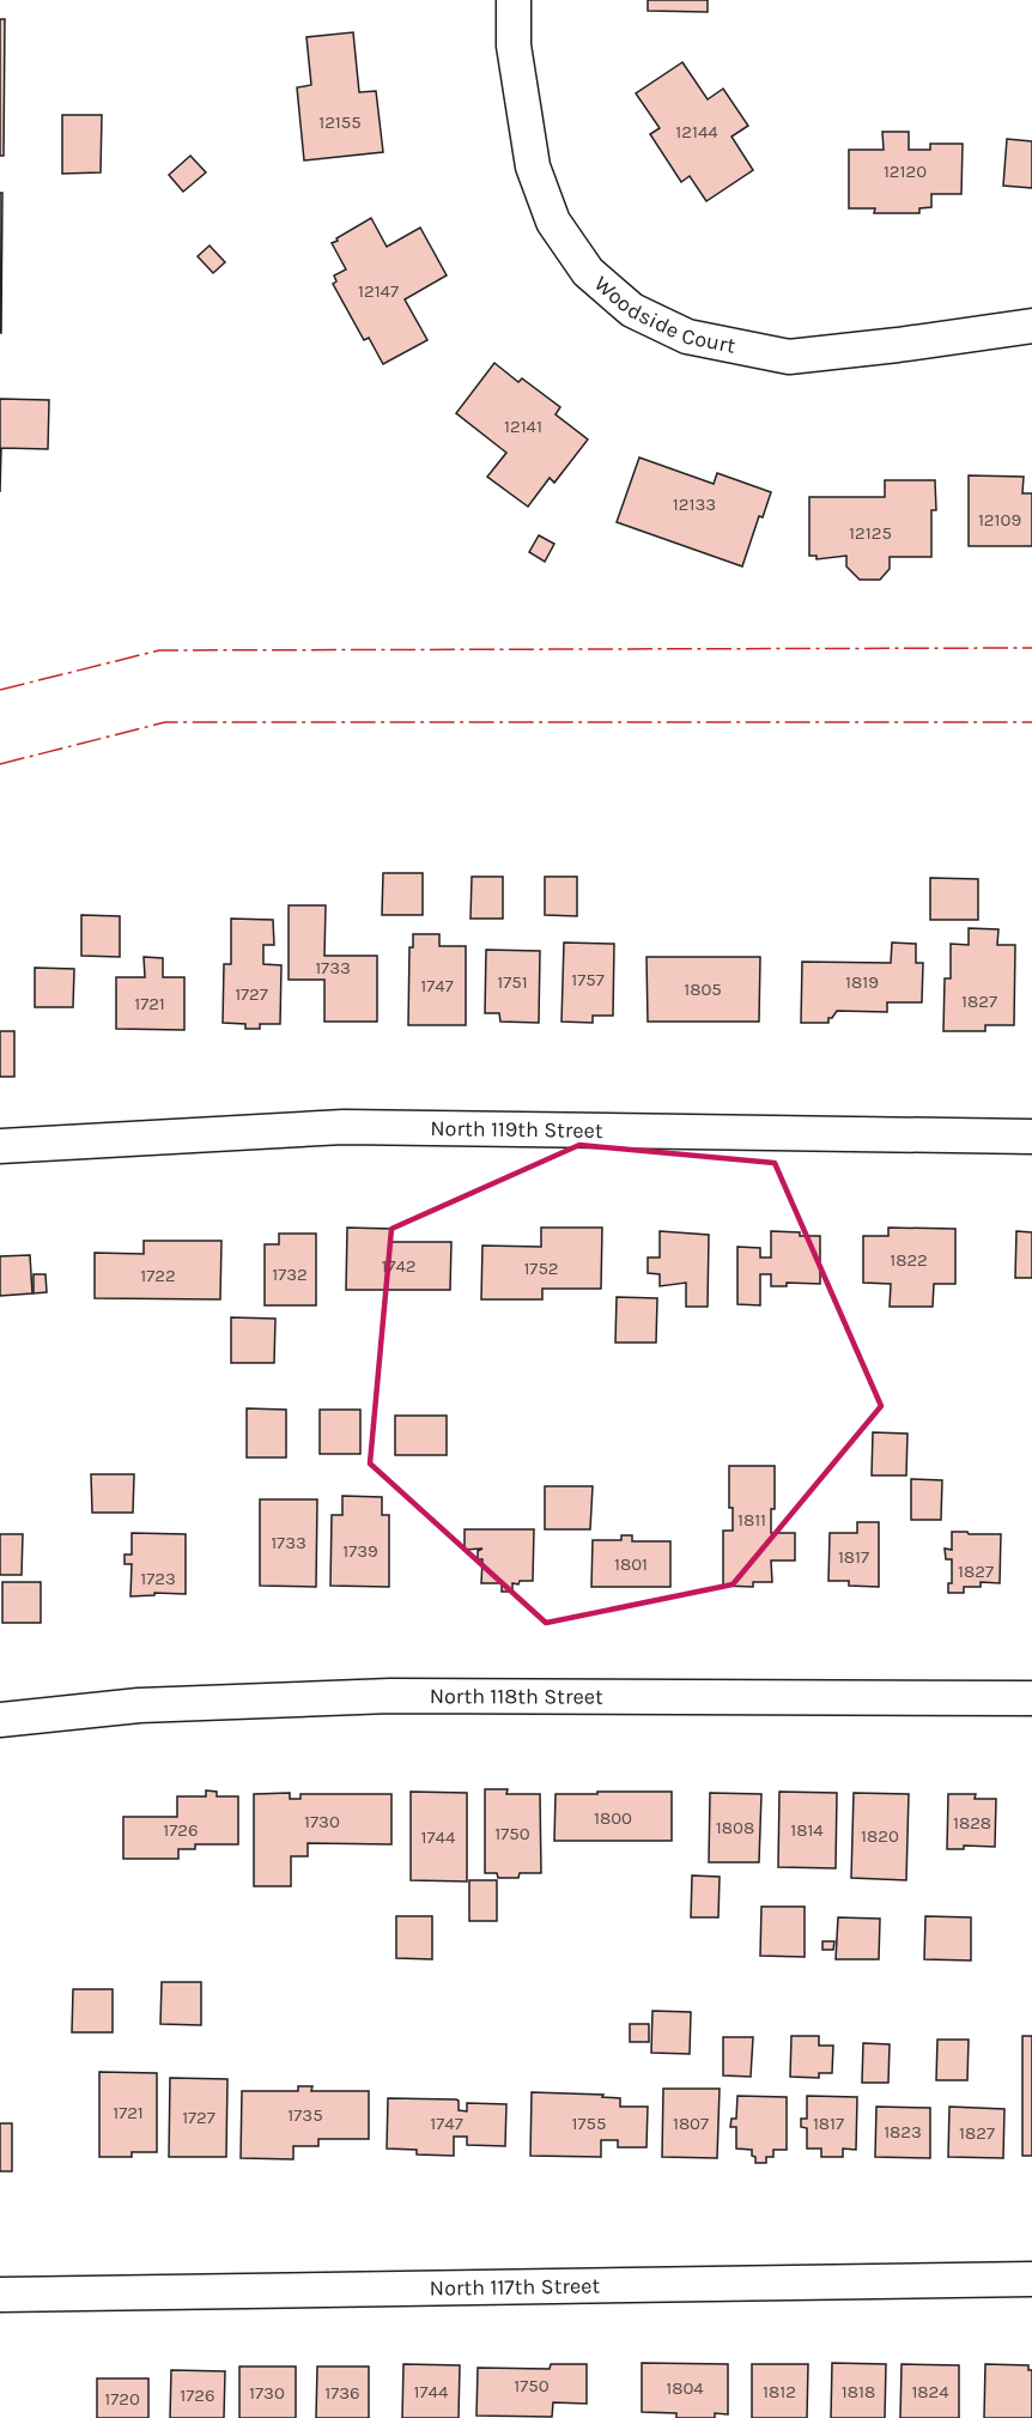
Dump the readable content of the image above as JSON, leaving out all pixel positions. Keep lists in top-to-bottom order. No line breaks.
{"streets":{"street":["Woodside Court","North 119th Street","North 118th Street","North 117th Street"]},"house_numbers":["12155","12144","12120","12147","12141","12133","12109","12125","1733","1757","1751","1819","1747","1805","1727","1827","1721","1822","1742","1752","1732","1722","1811","1733","1739","1817","1801","1827","1723","1800","1730","1828","1808","1726","1814","1750","1820","1744","1721","1735","1727","1747","1755","1807","1817","1823","1827","1750","1804","1744","1812","1818","1824","1730","1736","1726","1720"]}
